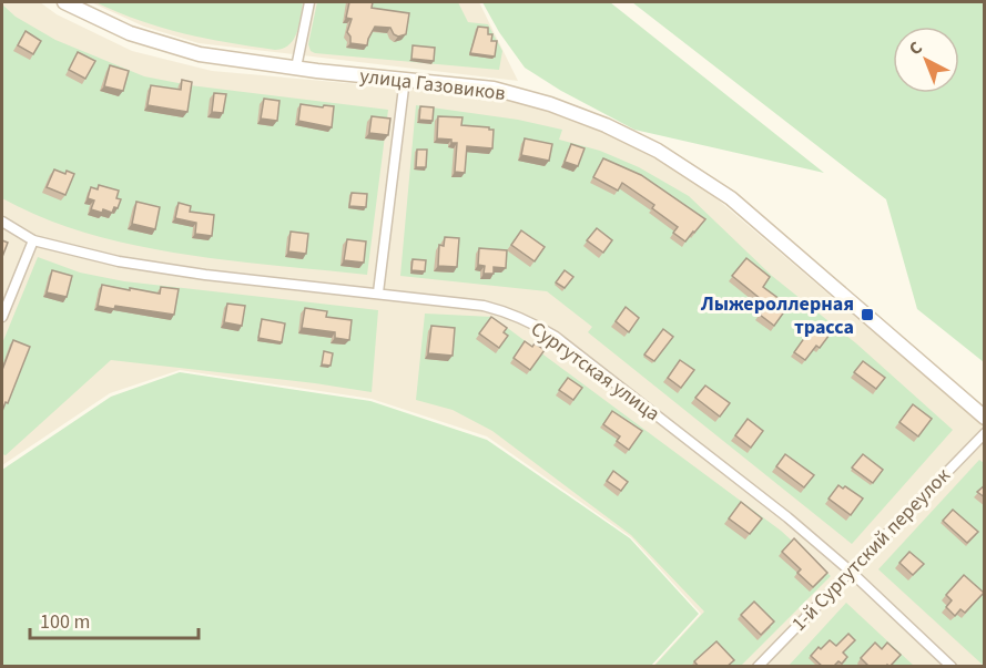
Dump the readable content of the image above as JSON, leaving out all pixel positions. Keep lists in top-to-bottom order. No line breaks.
{"streets":{"street":["улица Газовиков","Сургутская улица","1-й Сургутский переулок"]},"crossings":[["Сургутская улица","1-й Сургутский переулок"]],"places":{"transit":["Лыжероллерная трасса"]},"scale_bar":"100 m","north":"top left"}
